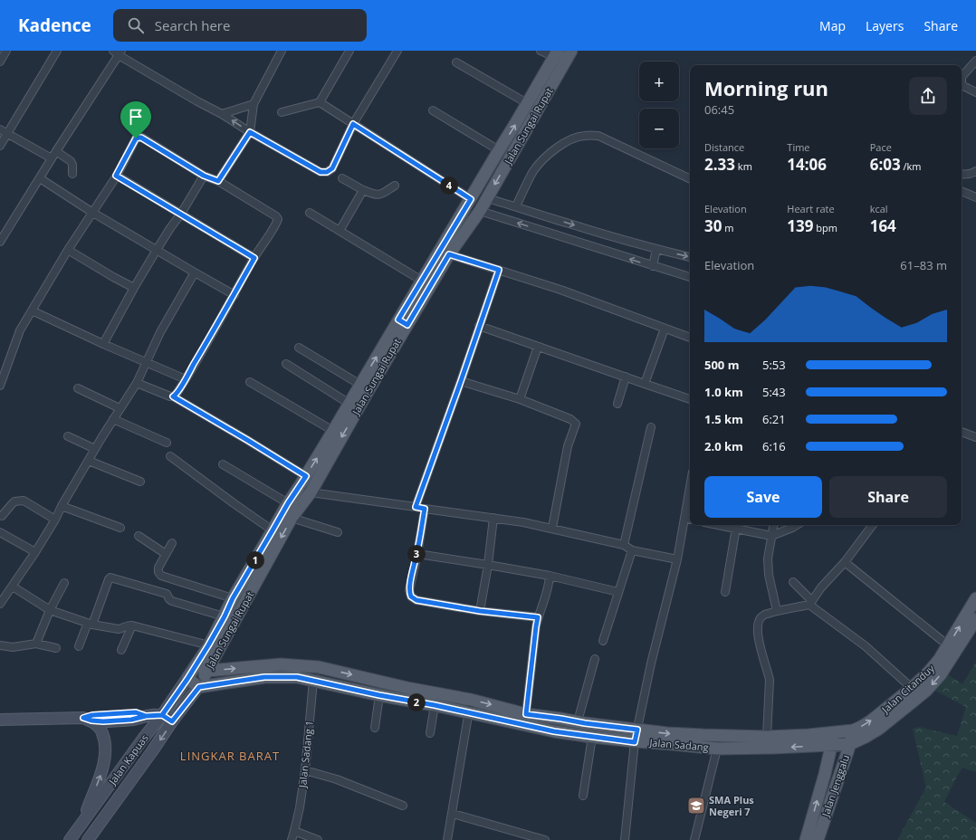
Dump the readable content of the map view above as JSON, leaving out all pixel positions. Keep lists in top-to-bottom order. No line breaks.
{"streets":{"main road":["Jalan Sungai Rupat","Jalan Citanduy","Jalan Sadang","Jalan Jenggalu"],"street":["Jalan Sadang 1","Jalan Kapuas"]},"crossings":[["Jalan Sungai Rupat","Jalan Citanduy"],["Jalan Sungai Rupat","Jalan Sadang"],["Jalan Sungai Rupat","Jalan Kapuas"],["Jalan Citanduy","Jalan Sadang"],["Jalan Citanduy","Jalan Sadang 1"],["Jalan Citanduy","Jalan Jenggalu"],["Jalan Sadang","Jalan Sadang 1"],["Jalan Sadang","Jalan Kapuas"],["Jalan Sadang","Jalan Jenggalu"]],"districts":["LINGKAR BARAT"],"places":{"school or university":["SMA Plus Negeri 7"]},"page":{"header":"Kadence","search":"Search here","nav":["Map","Layers","Share"],"map_buttons":["+","−"],"heading":["Morning run","06:45"],"stats":[["Distance","2.33 km"],["Time","14:06"],["Pace","6:03 /km"],["Elevation","30 m"],["Heart rate","139 bpm"],["kcal","164"]],"pins":["4","3","1","2"],"chart":["Elevation","61–83 m"],"list":[{"name":"500 m","note":"5:53"},{"name":"1.0 km","note":"5:43"},{"name":"1.5 km","note":"6:21"},{"name":"2.0 km","note":"6:16"}],"buttons":["Save","Share"]}}
